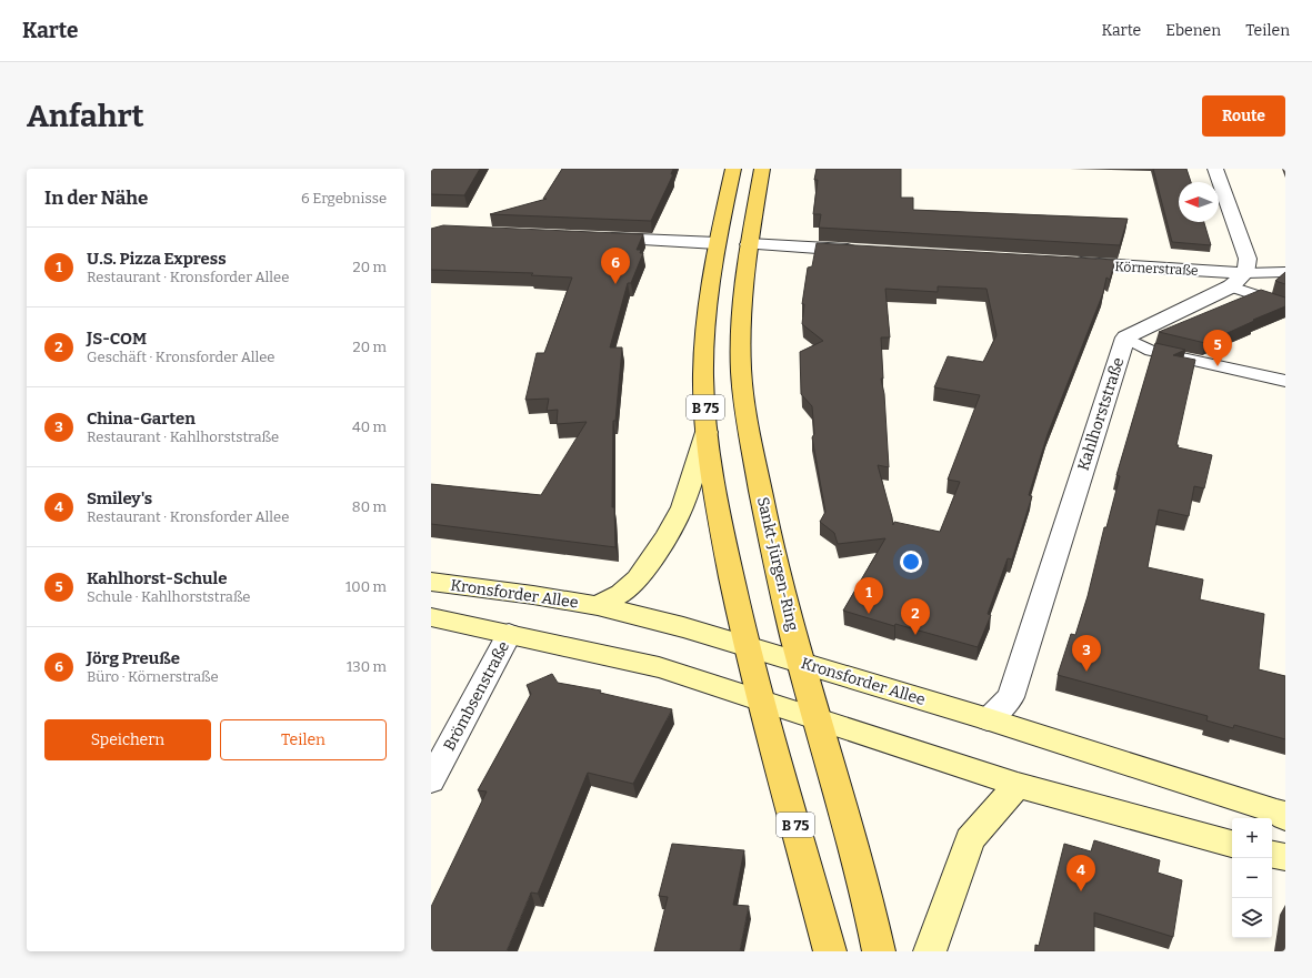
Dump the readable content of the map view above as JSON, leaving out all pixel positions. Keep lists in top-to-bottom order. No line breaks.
{"streets":{"main road":["B 75","Sankt-Jürgen-Ring","Kronsforder Allee"],"street":["Körnerstraße","Kahlhorststraße","Brömbsenstraße"]},"crossings":[["Körnerstraße","Kahlhorststraße"],["B 75","Kronsforder Allee"],["Kahlhorststraße","Kronsforder Allee"],["Sankt-Jürgen-Ring","Kronsforder Allee"]],"north":"left","page":{"header":"Karte","nav":["Karte","Ebenen","Teilen"],"buttons":["Route",["Speichern","Teilen"]],"title":"Anfahrt","heading":["In der Nähe","6 Ergebnisse"],"list":[{"mark":"1","name":"U.S. Pizza Express","note":"Restaurant · Kronsforder Allee","value":"20 m"},{"mark":"2","name":"JS-COM","note":"Geschäft · Kronsforder Allee","value":"20 m"},{"mark":"3","name":"China-Garten","note":"Restaurant · Kahlhorststraße","value":"40 m"},{"mark":"4","name":"Smiley's","note":"Restaurant · Kronsforder Allee","value":"80 m"},{"mark":"5","name":"Kahlhorst-Schule","note":"Schule · Kahlhorststraße","value":"100 m"},{"mark":"6","name":"Jörg Preuße","note":"Büro · Körnerstraße","value":"130 m"}],"pins":["6","5","1","2","3","4"],"map_buttons":["+","−"]}}
